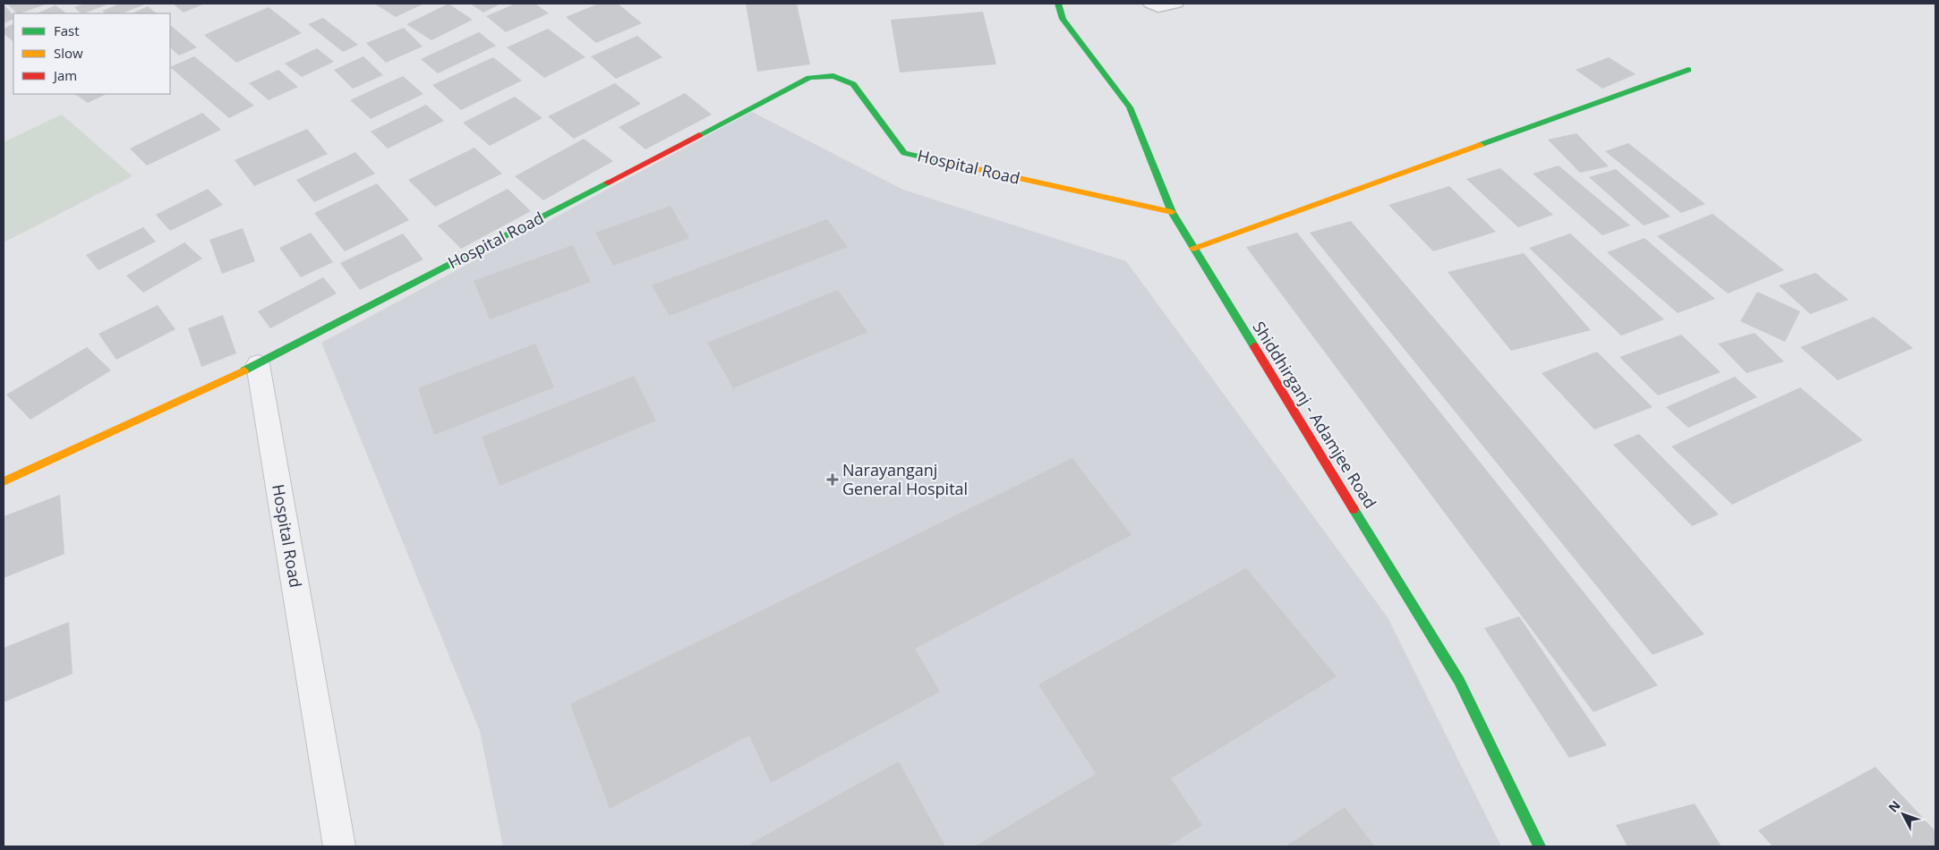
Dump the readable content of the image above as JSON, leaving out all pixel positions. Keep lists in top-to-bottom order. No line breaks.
{"streets":{"street":["Hospital Road","Shiddhirganj - Adamjee Road"]},"crossings":[["Hospital Road","Shiddhirganj - Adamjee Road"]],"places":{"health":["Narayanganj General Hospital"]},"legend":["Fast","Slow","Jam"],"north":"top left"}
